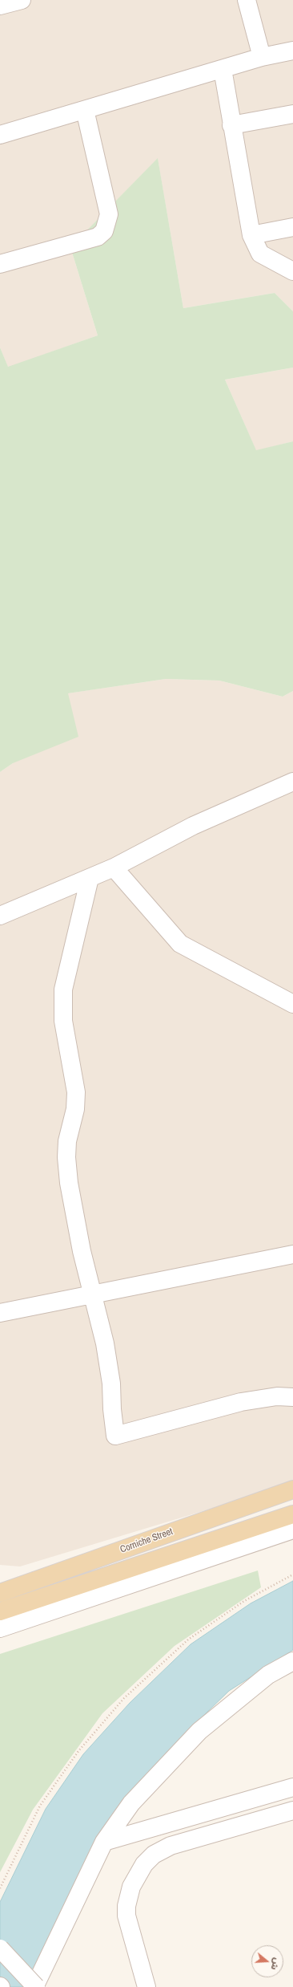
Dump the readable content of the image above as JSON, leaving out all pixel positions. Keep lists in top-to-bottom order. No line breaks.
{"streets":{"main road":["Corniche Street"]},"north":"right"}
